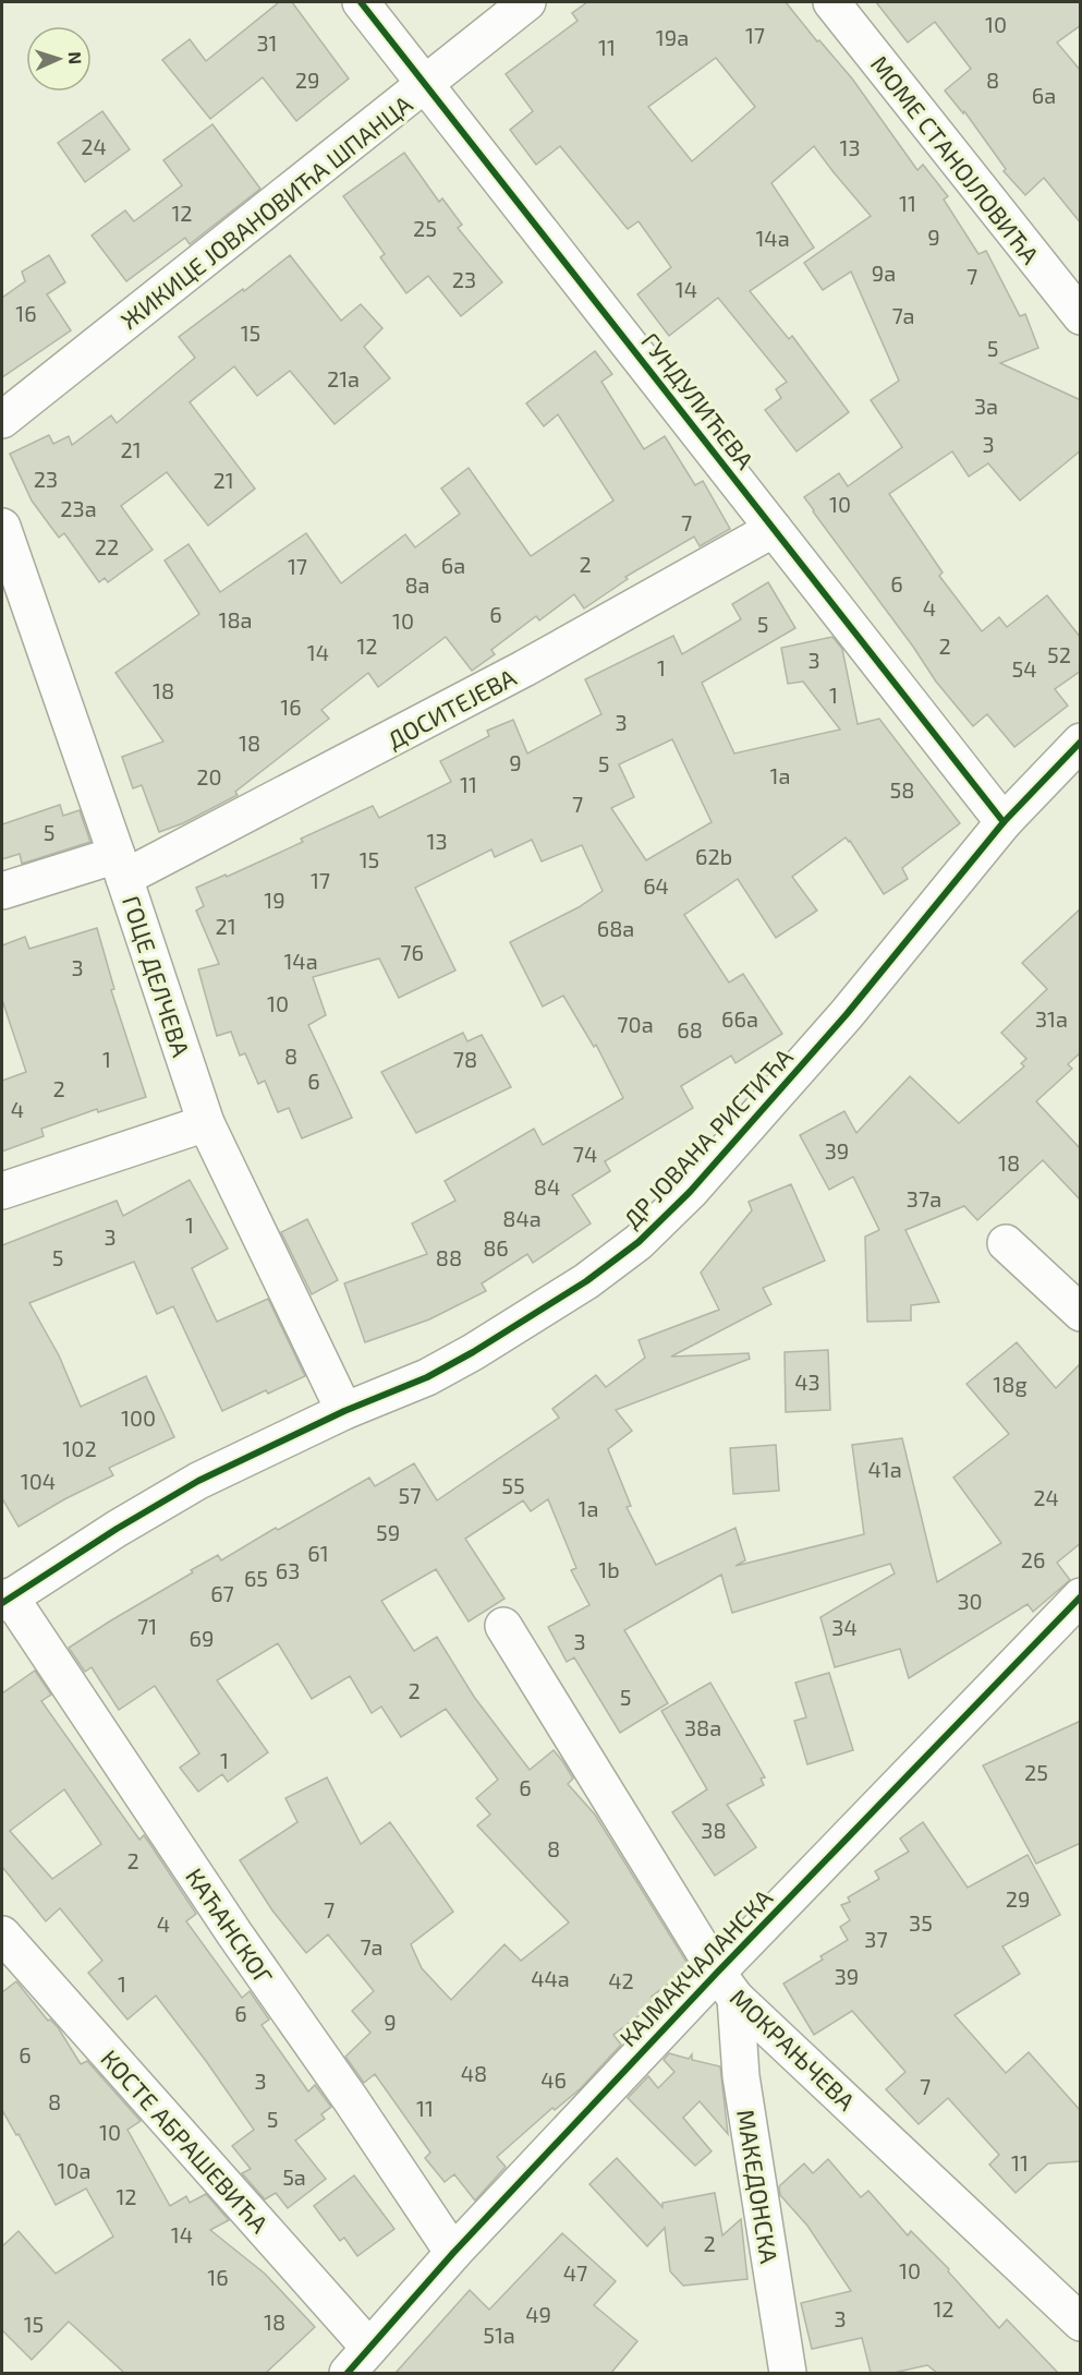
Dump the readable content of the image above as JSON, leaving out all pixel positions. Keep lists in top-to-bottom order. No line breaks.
{"streets":{"street":["МОМЕ СТАНОЈЛОВИЋА","ЖИКИЦЕ ЈОВАНОВИЋА ШПАНЦА","ГУНДУЛИЋЕВА","ДОСИТЕЈЕВА","ГОЦЕ ДЕЛЧЕВА","ДР ЈОВАНА РИСТИЋА","КАЋАНСКОГ","КАЈМАКЧАЛАНСКА","МОКРАЊЧЕВА","КОСТЕ АБРАШЕВИЋА","МАКЕДОНСКА"]},"crossings":[["ЖИКИЦЕ ЈОВАНОВИЋА ШПАНЦА","ГУНДУЛИЋЕВА"],["ГУНДУЛИЋЕВА","ДОСИТЕЈЕВА"],["ГУНДУЛИЋЕВА","ДР ЈОВАНА РИСТИЋА"],["ДОСИТЕЈЕВА","ГОЦЕ ДЕЛЧЕВА"],["ГОЦЕ ДЕЛЧЕВА","ДР ЈОВАНА РИСТИЋА"],["ДР ЈОВАНА РИСТИЋА","КАЋАНСКОГ"],["КАЋАНСКОГ","КАЈМАКЧАЛАНСКА"],["КАЈМАКЧАЛАНСКА","МОКРАЊЧЕВА"],["КАЈМАКЧАЛАНСКА","КОСТЕ АБРАШЕВИЋА"],["КАЈМАКЧАЛАНСКА","МАКЕДОНСКА"],["МОКРАЊЧЕВА","МАКЕДОНСКА"]],"house_numbers":["10","17","19a","31","11","29","8","6a","24","13","11","12","25","9","14a","9a","7","23","14","16","7a","15","5","21a","3a","3","21","23","21","10","23a","7","22","2","6a","17","6","8a","4","6","18a","10","5","12","2","14","52","3","1","54","18","1","16","3","18","9","5","1a","20","11","58","7","5","13","62b","15","17","64","19","21","68a","76","14a","3","10","66a","31a","70a","68","8","1","78","6","2","4","39","74","18","84","37a","84a","1","3","86","5","88","43","18g","100","102","41a","104","55","57","24","1a","59","61","26","1b","63","65","67","30","71","34","69","3","2","5","38a","1","25","6","38","8","2","29","7","35","4","37","7a","39","44a","42","1","6","9","6","48","46","3","7","8","11","5","10","11","10a","5a","12","14","2","10","47","16","12","49","3","18","15","51a"],"north":"right"}
